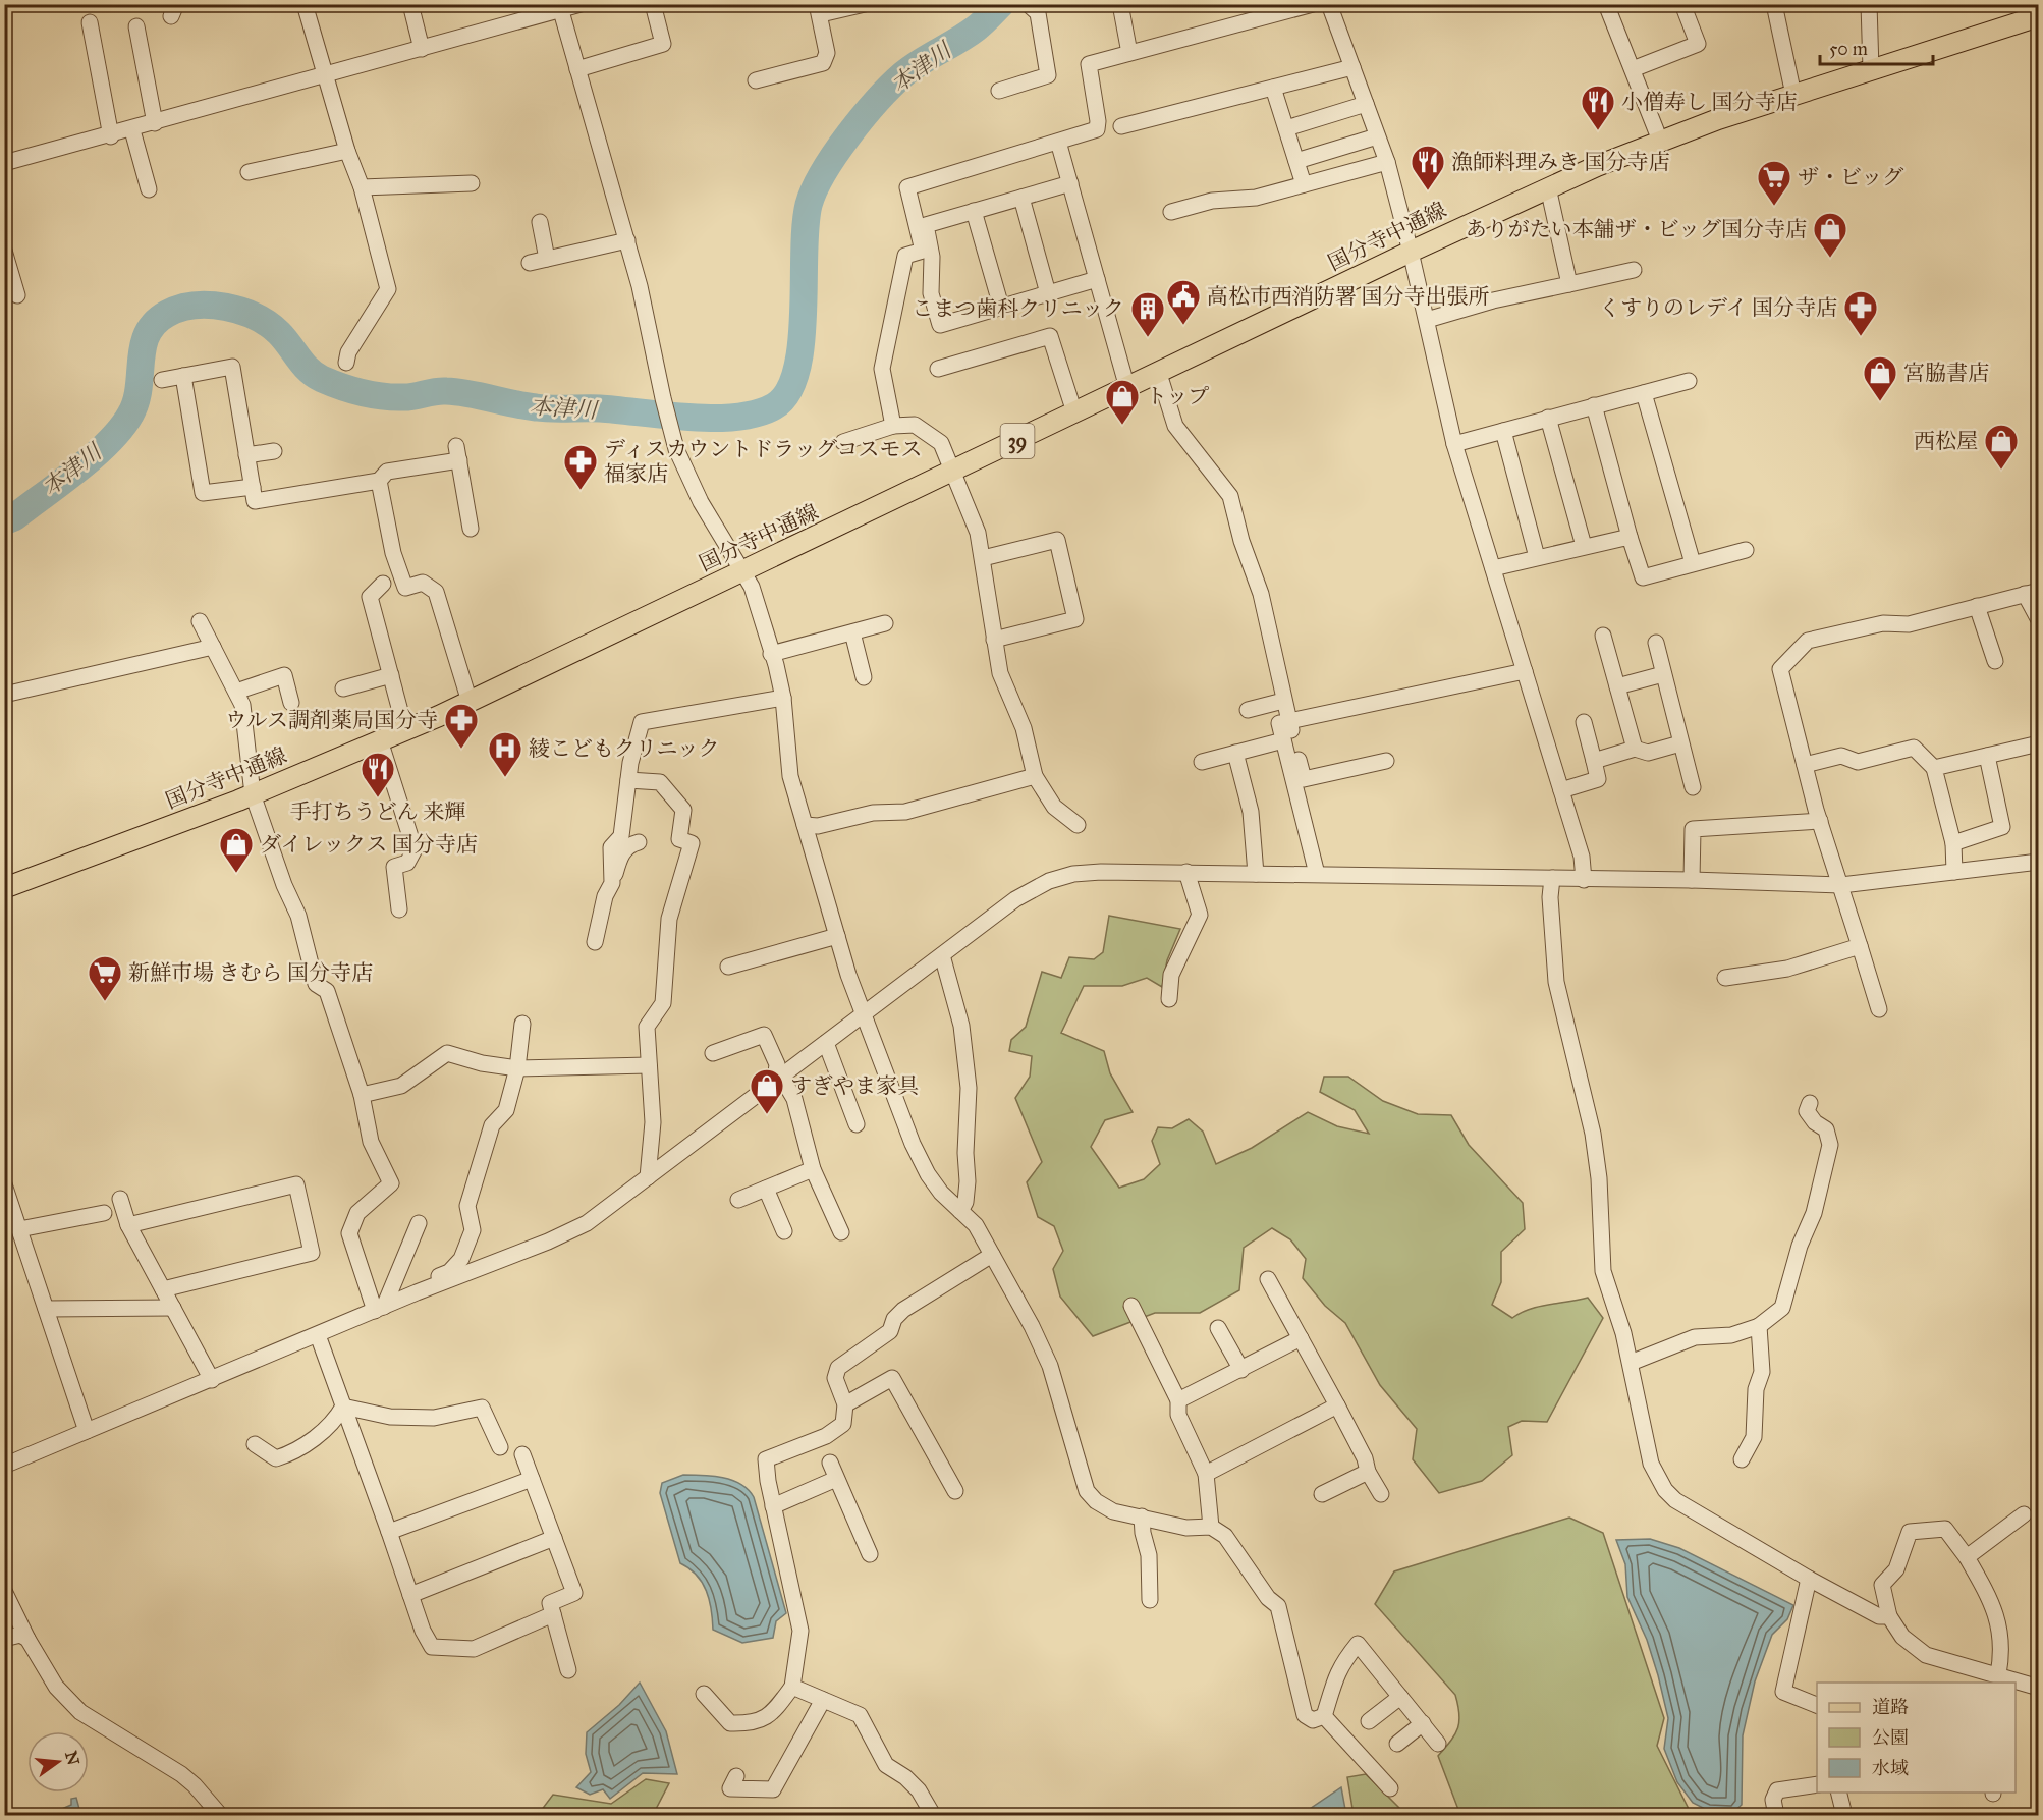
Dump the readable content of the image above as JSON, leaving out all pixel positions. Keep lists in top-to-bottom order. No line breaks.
{"streets":{"main road":["国分寺中通線","39"]},"water":["本津川"],"places":{"restaurant":["小僧寿し 国分寺店","漁師料理みき 国分寺店","手打ちうどん 来輝"],"supermarket":["ザ・ビッグ","新鮮市場 きむら 国分寺店"],"shop":["ありがたい本舗ザ・ビッグ国分寺店","宮脇書店","トップ","西松屋","ダイレックス 国分寺店","すぎやま家具"],"public building":["高松市西消防署 国分寺出張所"],"pharmacy":["くすりのレデイ 国分寺店","ディスカウントドラッグコスモス 福家店","ウルス調剤薬局国分寺"],"building":["こまつ歯科クリニック"],"hospital":["綾こどもクリニック"]},"legend":["道路","公園","水域"],"scale_bar":"50 m","north":"right"}
